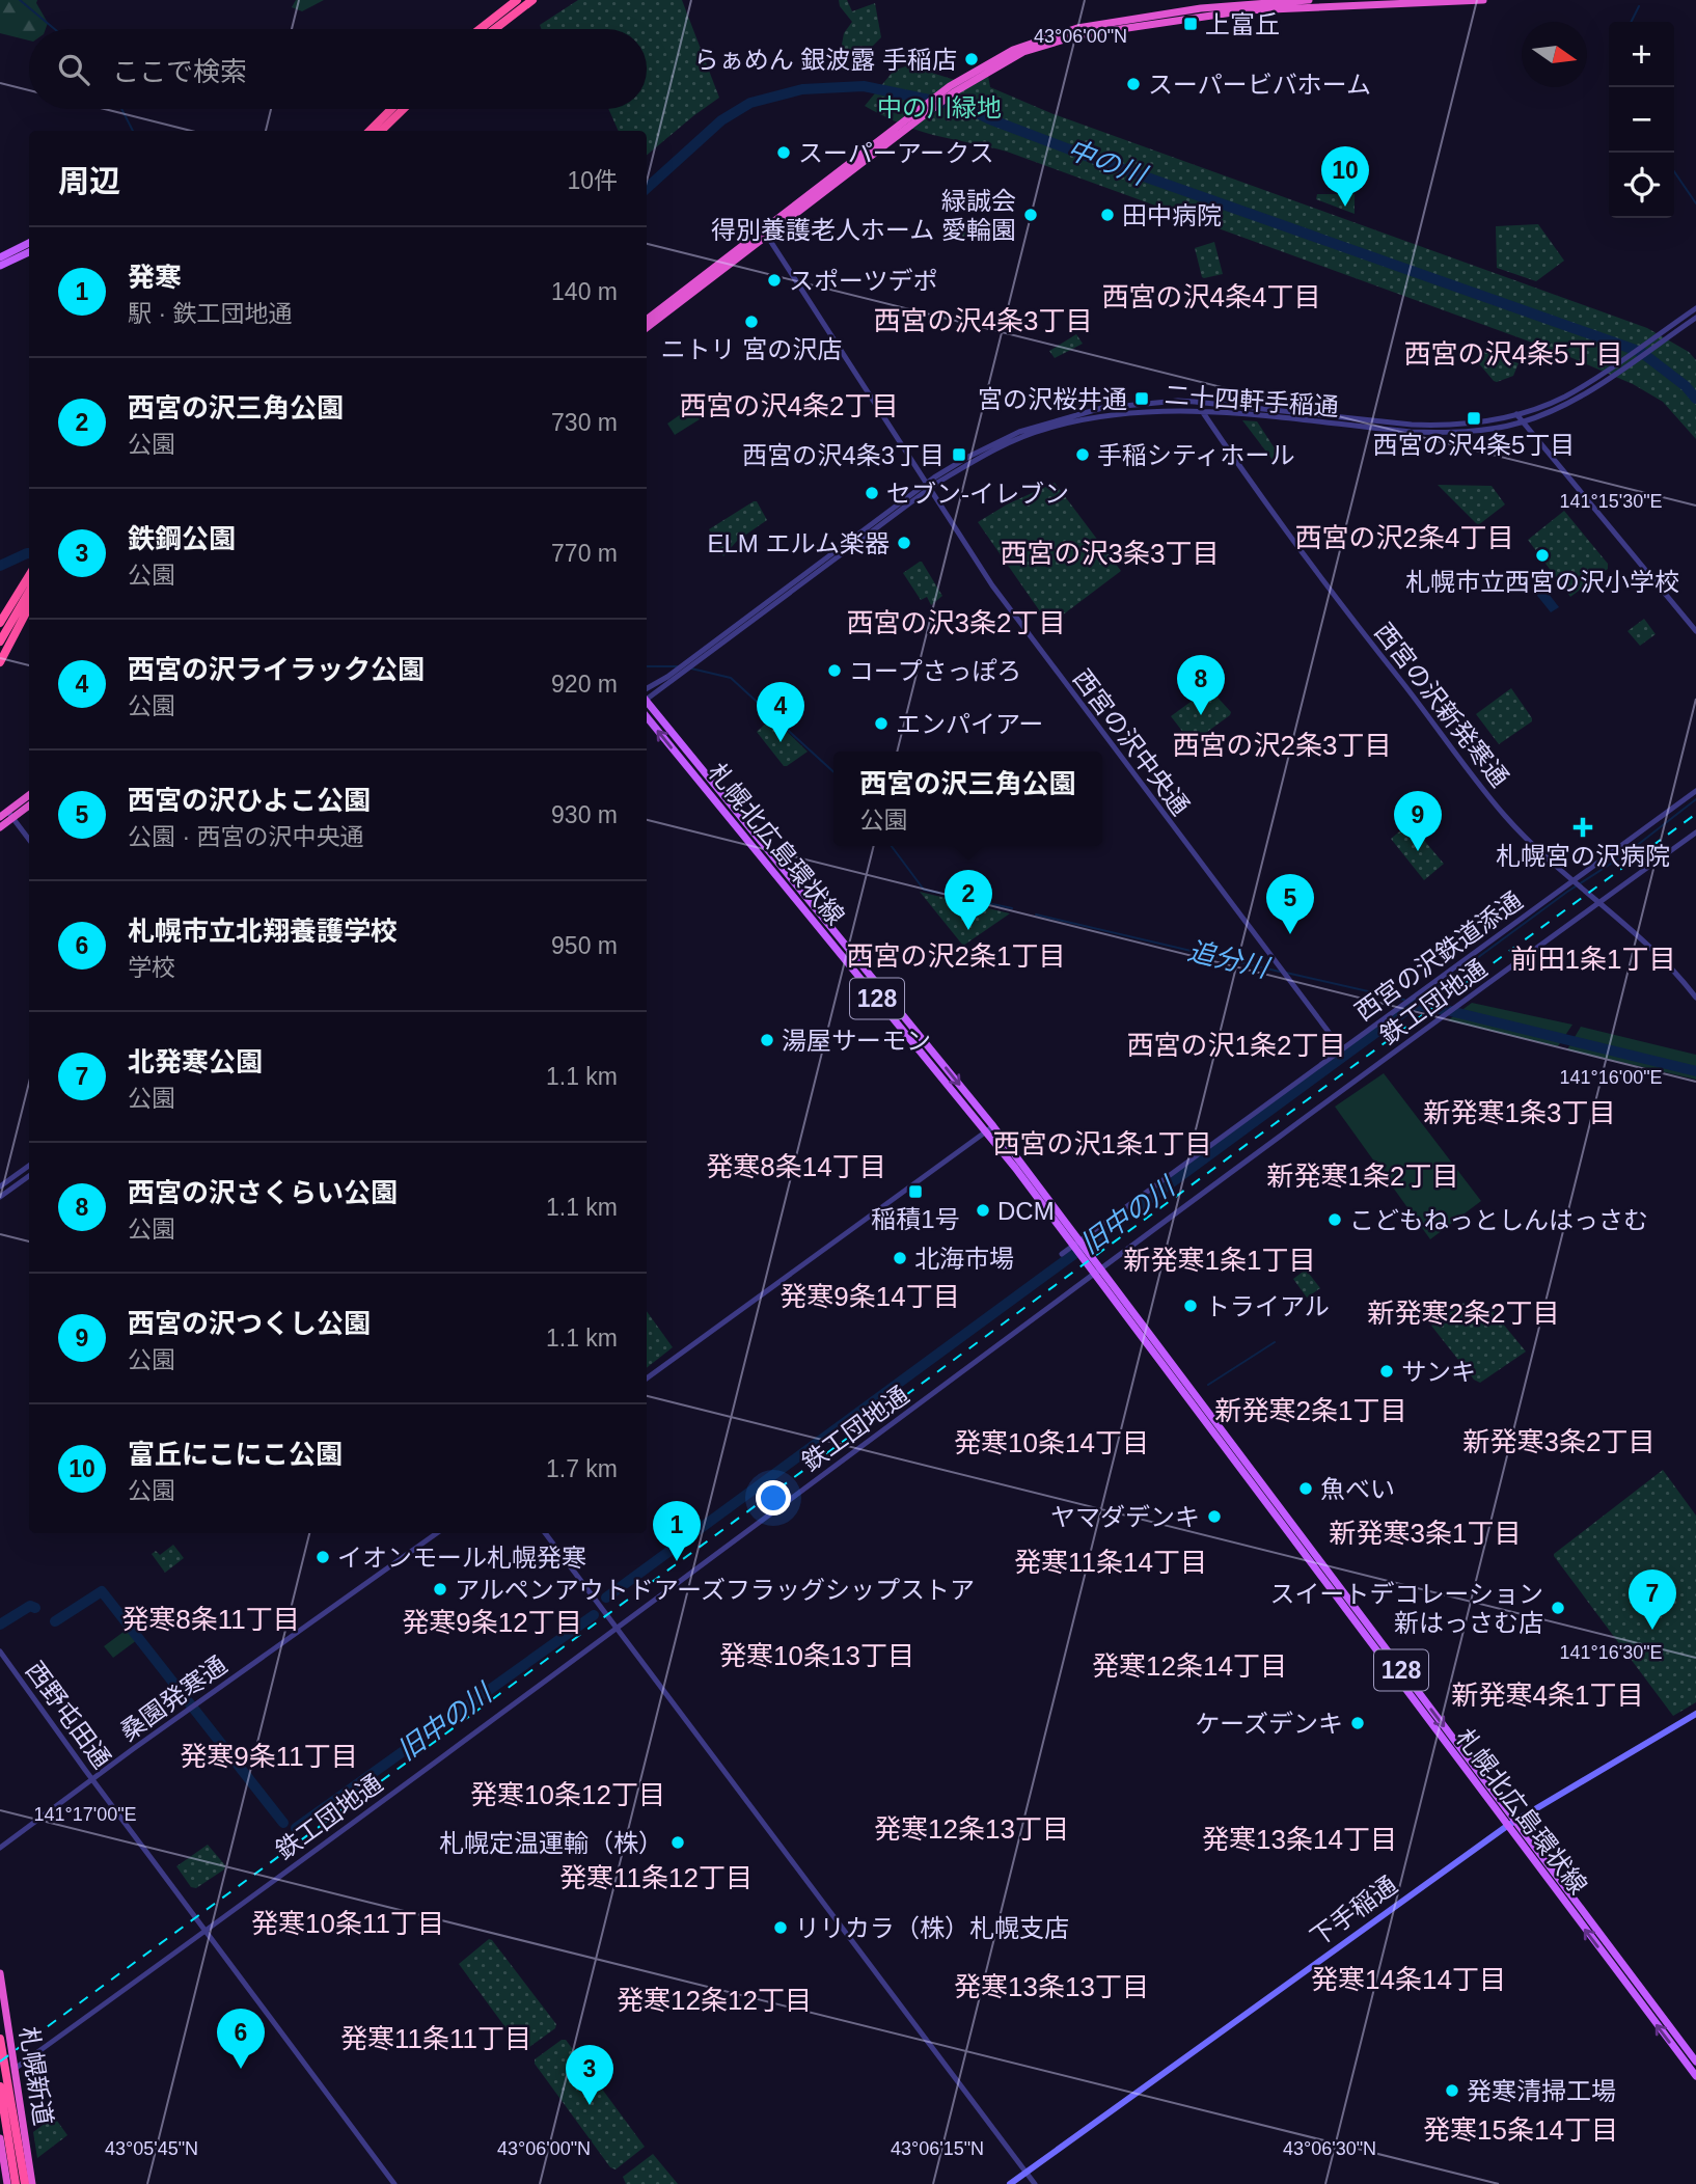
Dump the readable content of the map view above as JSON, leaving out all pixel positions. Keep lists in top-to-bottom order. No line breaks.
{"streets":{"highway":["札幌新道"],"main road":["札幌北広島環状線","128","下手稲通"],"street":["二十四軒手稲通","西宮の沢新発寒通","西宮の沢中央通","西宮の沢鉄道添通","鉄工団地通","桑園発寒通","西野屯田通"]},"crossings":[["二十四軒手稲通","西宮の沢新発寒通"],["二十四軒手稲通","西宮の沢中央通"],["西宮の沢中央通","西宮の沢鉄道添通"],["札幌北広島環状線","下手稲通"],["桑園発寒通","西野屯田通"]],"districts":["西宮の沢4条4丁目","西宮の沢4条3丁目","西宮の沢4条5丁目","西宮の沢4条2丁目","西宮の沢2条4丁目","西宮の沢3条3丁目","西宮の沢3条2丁目","西宮の沢2条3丁目","西宮の沢2条1丁目","前田1条1丁目","西宮の沢1条2丁目","新発寒1条3丁目","西宮の沢1条1丁目","発寒8条14丁目","新発寒1条2丁目","新発寒1条1丁目","発寒9条14丁目","新発寒2条2丁目","新発寒2条1丁目","新発寒3条2丁目","発寒10条14丁目","新発寒3条1丁目","発寒11条14丁目","発寒8条11丁目","発寒9条12丁目","発寒10条13丁目","発寒12条14丁目","新発寒4条1丁目","発寒9条11丁目","発寒10条12丁目","発寒12条13丁目","発寒13条14丁目","発寒11条12丁目","発寒10条11丁目","発寒14条14丁目","発寒13条13丁目","発寒12条12丁目","発寒11条11丁目","発寒15条14丁目"],"water":["中の川","追分川","旧中の川"],"parks":["中の川緑地"],"places":{"transit":["上富丘","宮の沢桜井通","西宮の沢4条5丁目","西宮の沢4条3丁目","稲積1号"],"other":["らぁめん 銀波露 手稲店","スーパービバホーム","スーパーアークス","緑誠会 得別養護老人ホーム 愛輪園","田中病院","スポーツデポ","ニトリ 宮の沢店","手稲シティホール","セブン-イレブン","ELM エルム楽器","札幌市立西宮の沢小学校","コープさっぽろ","エンパイアー","湯屋サーモン","DCM","こどもねっとしんはっさむ","北海市場","トライアル","サンキ","魚べい","ヤマダデンキ","イオンモール札幌発寒","アルペンアウトドアーズフラッグシップストア","スイートデコレーション 新はっさむ店","ケーズデンキ","札幌定温運輸（株）","リリカラ（株）札幌支店","発寒清掃工場"],"health":["札幌宮の沢病院"]},"north":"right","page":{"map_buttons":["+","−"],"search":"ここで検索","heading":["周辺","10件"],"pins":["10","8","4","9","2","5","1","7","6","3"],"list":[{"mark":"1","name":"発寒","note":"駅 · 鉄工団地通","value":"140 m"},{"mark":"2","name":"西宮の沢三角公園","note":"公園","value":"730 m"},{"mark":"3","name":"鉄鋼公園","note":"公園","value":"770 m"},{"mark":"4","name":"西宮の沢ライラック公園","note":"公園","value":"920 m"},{"mark":"5","name":"西宮の沢ひよこ公園","note":"公園 · 西宮の沢中央通","value":"930 m"},{"mark":"6","name":"札幌市立北翔養護学校","note":"学校","value":"950 m"},{"mark":"7","name":"北発寒公園","note":"公園","value":"1.1 km"},{"mark":"8","name":"西宮の沢さくらい公園","note":"公園","value":"1.1 km"},{"mark":"9","name":"西宮の沢つくし公園","note":"公園","value":"1.1 km"},{"mark":"10","name":"富丘にこにこ公園","note":"公園","value":"1.7 km"}],"popup":["西宮の沢三角公園","公園"]},"coordinates":["43°06'00\"N","141°15'30\"E","141°16'00\"E","141°16'30\"E","141°17'00\"E","43°05'45\"N","43°06'15\"N","43°06'30\"N"]}
